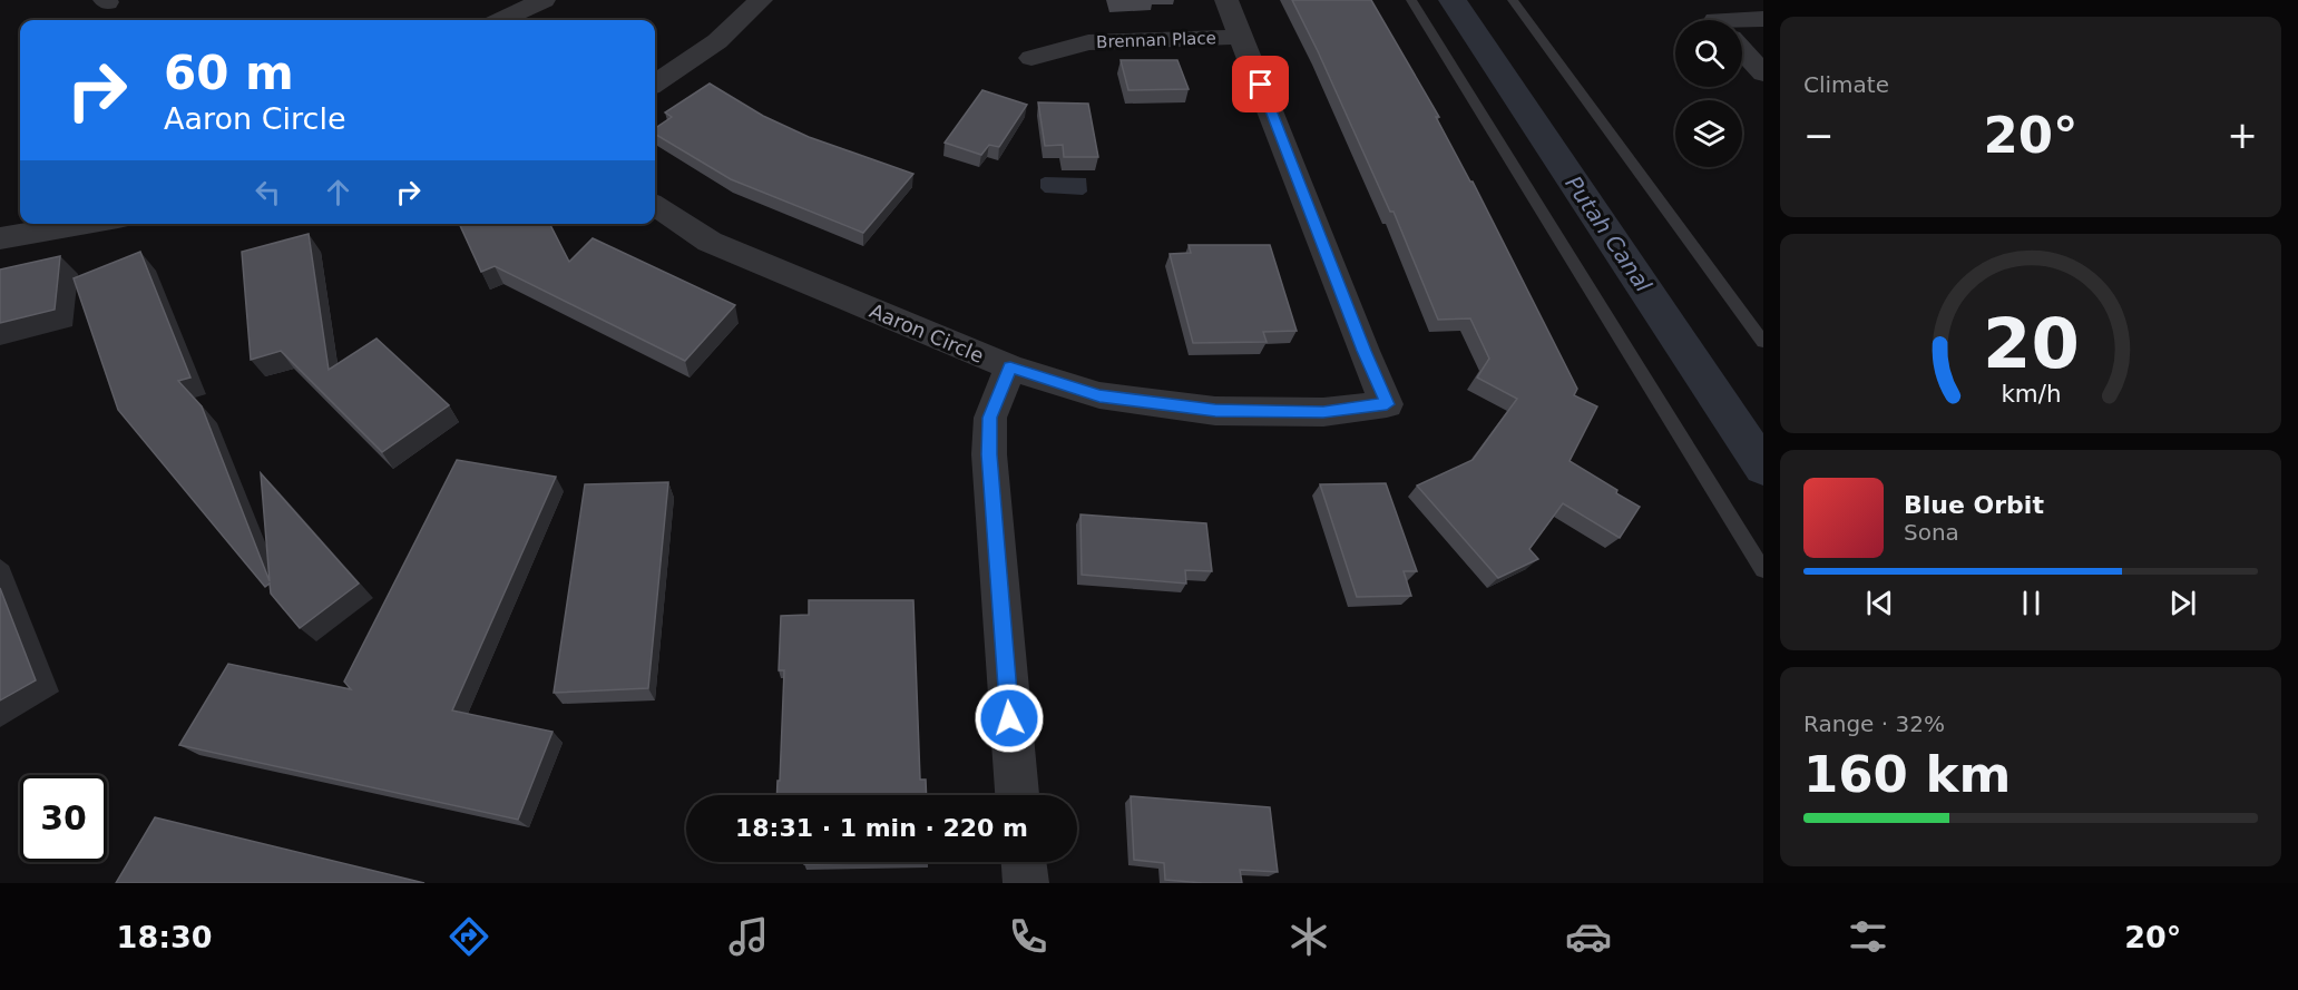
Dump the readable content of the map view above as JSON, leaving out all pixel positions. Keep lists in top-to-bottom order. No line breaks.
{"streets":{"street":["Brennan Place","Aaron Circle"]},"crossings":[["Brennan Place","Aaron Circle"]],"water":["Putah Canal"],"page":{"tile":["Climate",["Range · 32%","160 km"]],"turn":["60 m","Aaron Circle"],"heat":["−","20°","+"],"song":["Blue Orbit","Sona"],"limit":"30","trip":"18:31 · 1 min · 220 m","tabs":["18:30","20°"],"gauge":["20","km/h"]}}
